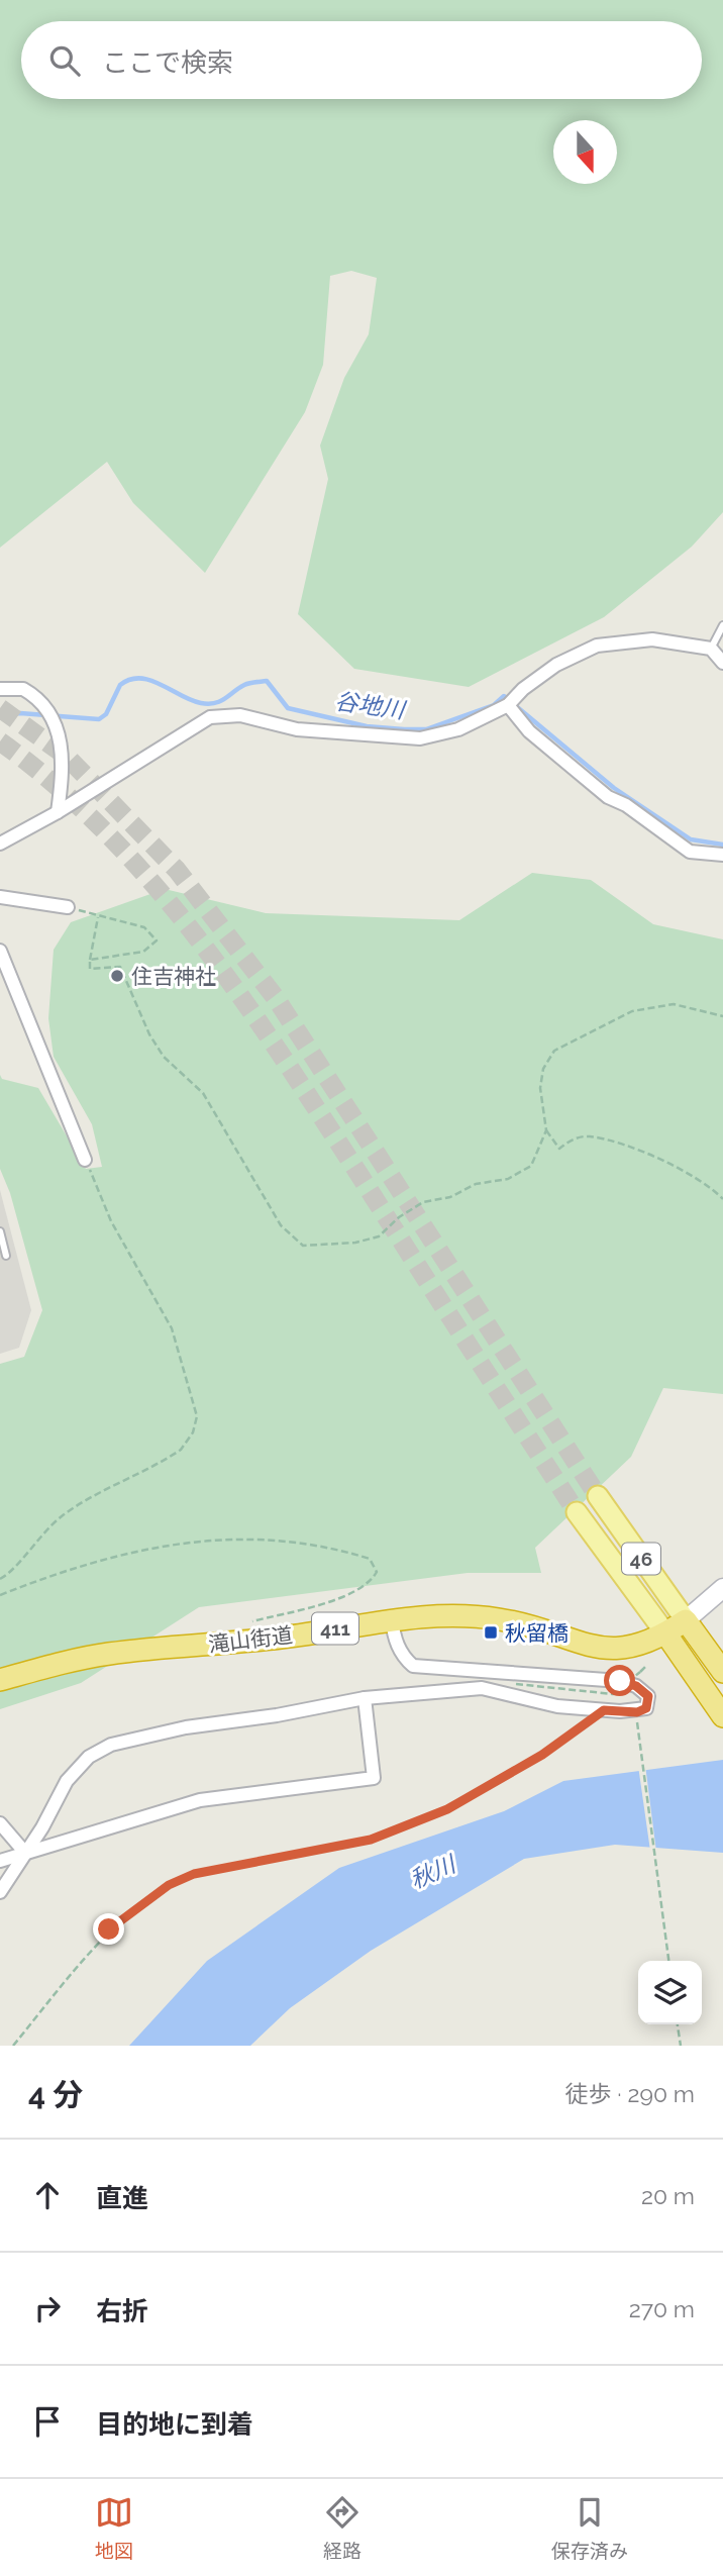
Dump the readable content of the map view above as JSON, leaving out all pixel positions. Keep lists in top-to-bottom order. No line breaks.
{"streets":{"highway":["411","滝山街道"],"main road":["46"]},"crossings":[["46","滝山街道"]],"water":["谷地川","秋川"],"places":{"other":["住吉神社"],"transit":["秋留橋"]},"north":"bottom","page":{"search":"ここで検索","heading":["4 分","徒歩 · 290 m"],"list":[["直進","20 m"],["右折","270 m"],"目的地に到着"],"nav":["地図","経路","保存済み"]}}
